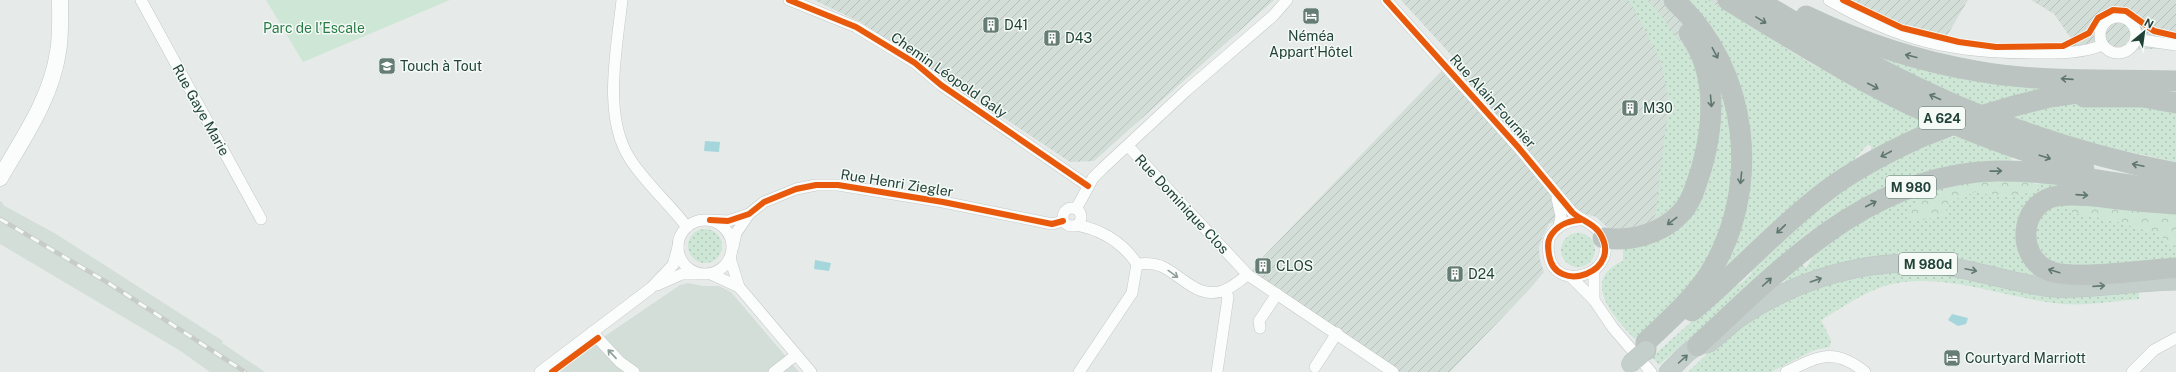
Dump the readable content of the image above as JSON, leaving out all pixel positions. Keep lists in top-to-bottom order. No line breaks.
{"streets":{"highway":["A 624","M 980","M 980d"],"street":["Chemin Léopold Galy","Rue Alain Fournier","Rue Gaye Marie","Rue Henri Ziegler","Rue Dominique Clos"]},"crossings":[["A 624","M 980"],["M 980","M 980d"]],"parks":["Parc de l’Escale"],"places":{"hotel":["Néméa Appart'Hôtel","Courtyard Marriott"],"building":["D41","D43","M30","CLOS","D24"],"school or university":["Touch à Tout"]},"north":"top right"}
